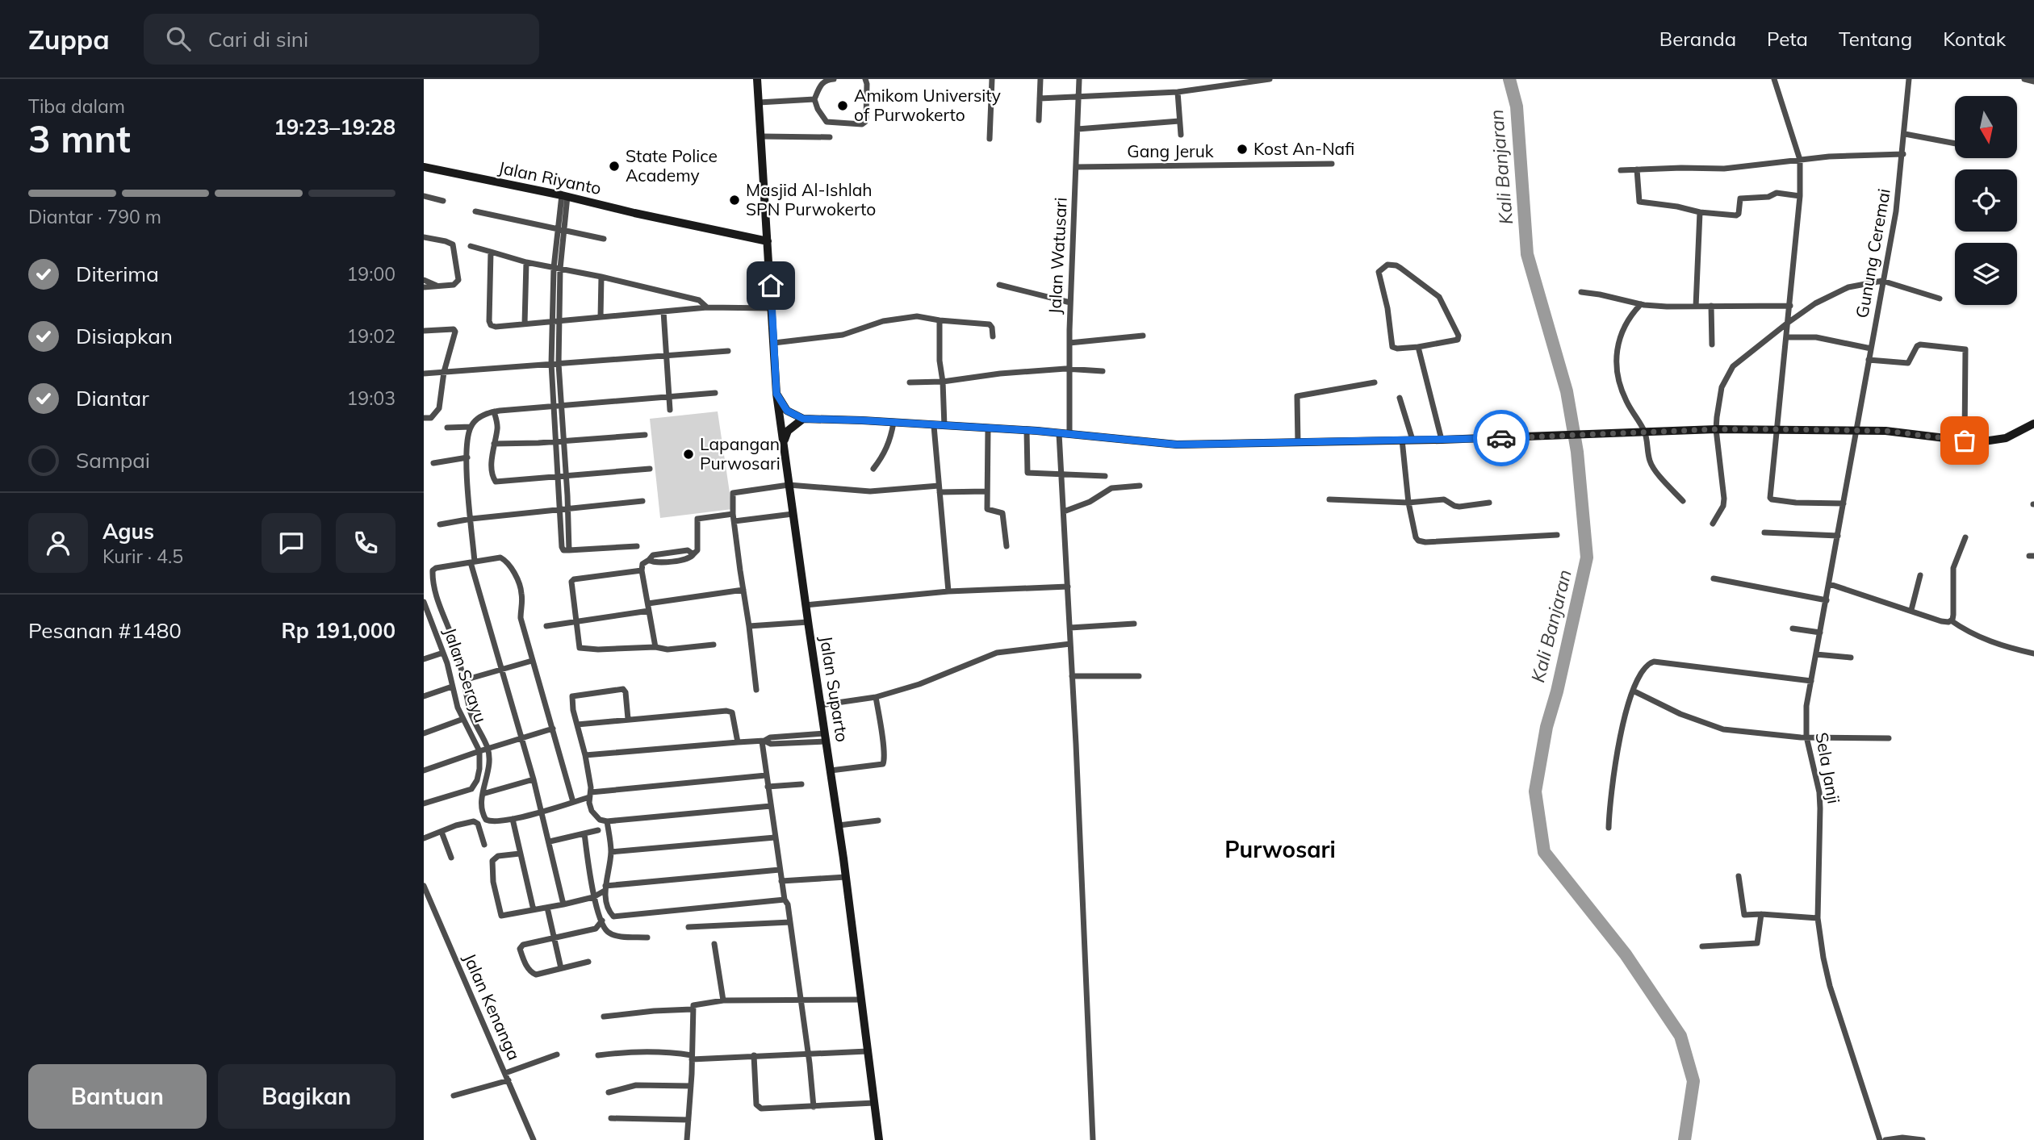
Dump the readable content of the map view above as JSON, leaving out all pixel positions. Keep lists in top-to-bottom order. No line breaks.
{"streets":{"street":["Gang Jeruk","Jalan Riyanto","Gunung Ceremai","Jalan Watusari","Jalan Serayu","Jalan Suparto","Sela Janji","Jalan Kenanga"]},"crossings":[["Gang Jeruk","Jalan Watusari"],["Jalan Riyanto","Jalan Suparto"],["Gunung Ceremai","Sela Janji"]],"districts":["Purwosari"],"water":["Kali Banjaran"],"places":["Amikom University of Purwokerto","Kost An-Nafi","State Police Academy","Masjid Al-Ishlah SPN Purwokerto","Lapangan Purwosari"],"north":"bottom","page":{"header":"Zuppa","search":"Cari di sini","nav":["Beranda","Peta","Tentang","Kontak"],"heading":["3 mnt","Tiba dalam","19:23–19:28"],"panel":["Agus","Kurir · 4.5","Pesanan #1480","Rp 191,000"],"bar":"Diantar · 790 m","list":[["Diterima","19:00"],["Disiapkan","19:02"],["Diantar","19:03"],"Sampai"],"buttons":["Bantuan","Bagikan"]}}
